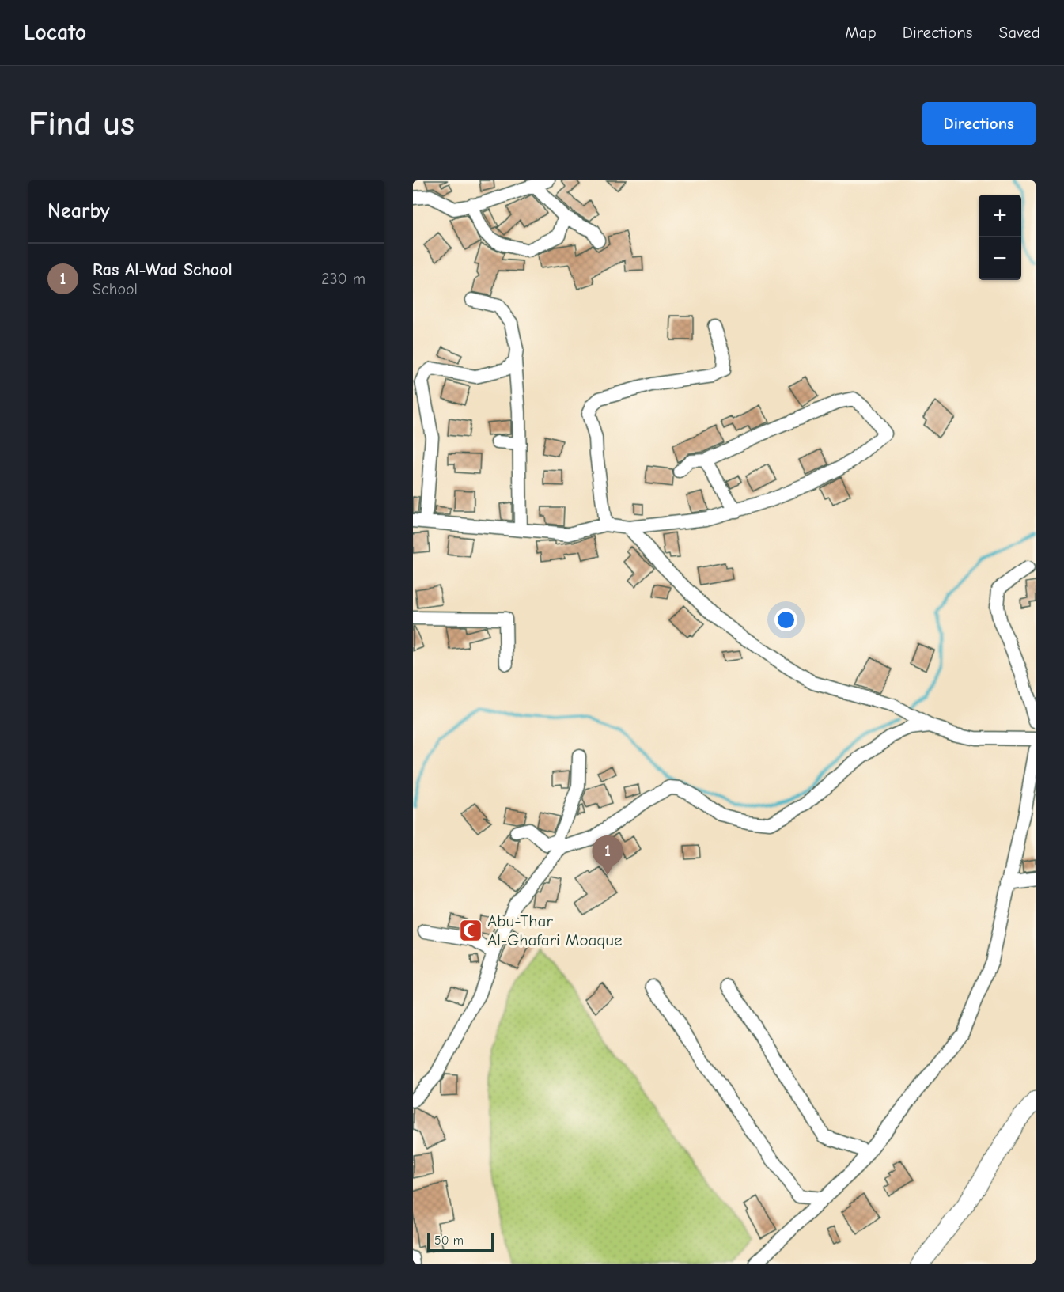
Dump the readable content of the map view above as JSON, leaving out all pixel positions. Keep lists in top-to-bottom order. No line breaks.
{"places":{"mosque":["Abu-Thar Al-Ghafari Moaque"]},"scale_bar":"50 m","page":{"header":"Locato","nav":["Map","Directions","Saved"],"buttons":"Directions","title":"Find us","heading":"Nearby","map_buttons":["+","−"],"list":[{"mark":"1","name":"Ras Al-Wad School","note":"School","value":"230 m"}],"pins":"1","scale":"50 m"}}
